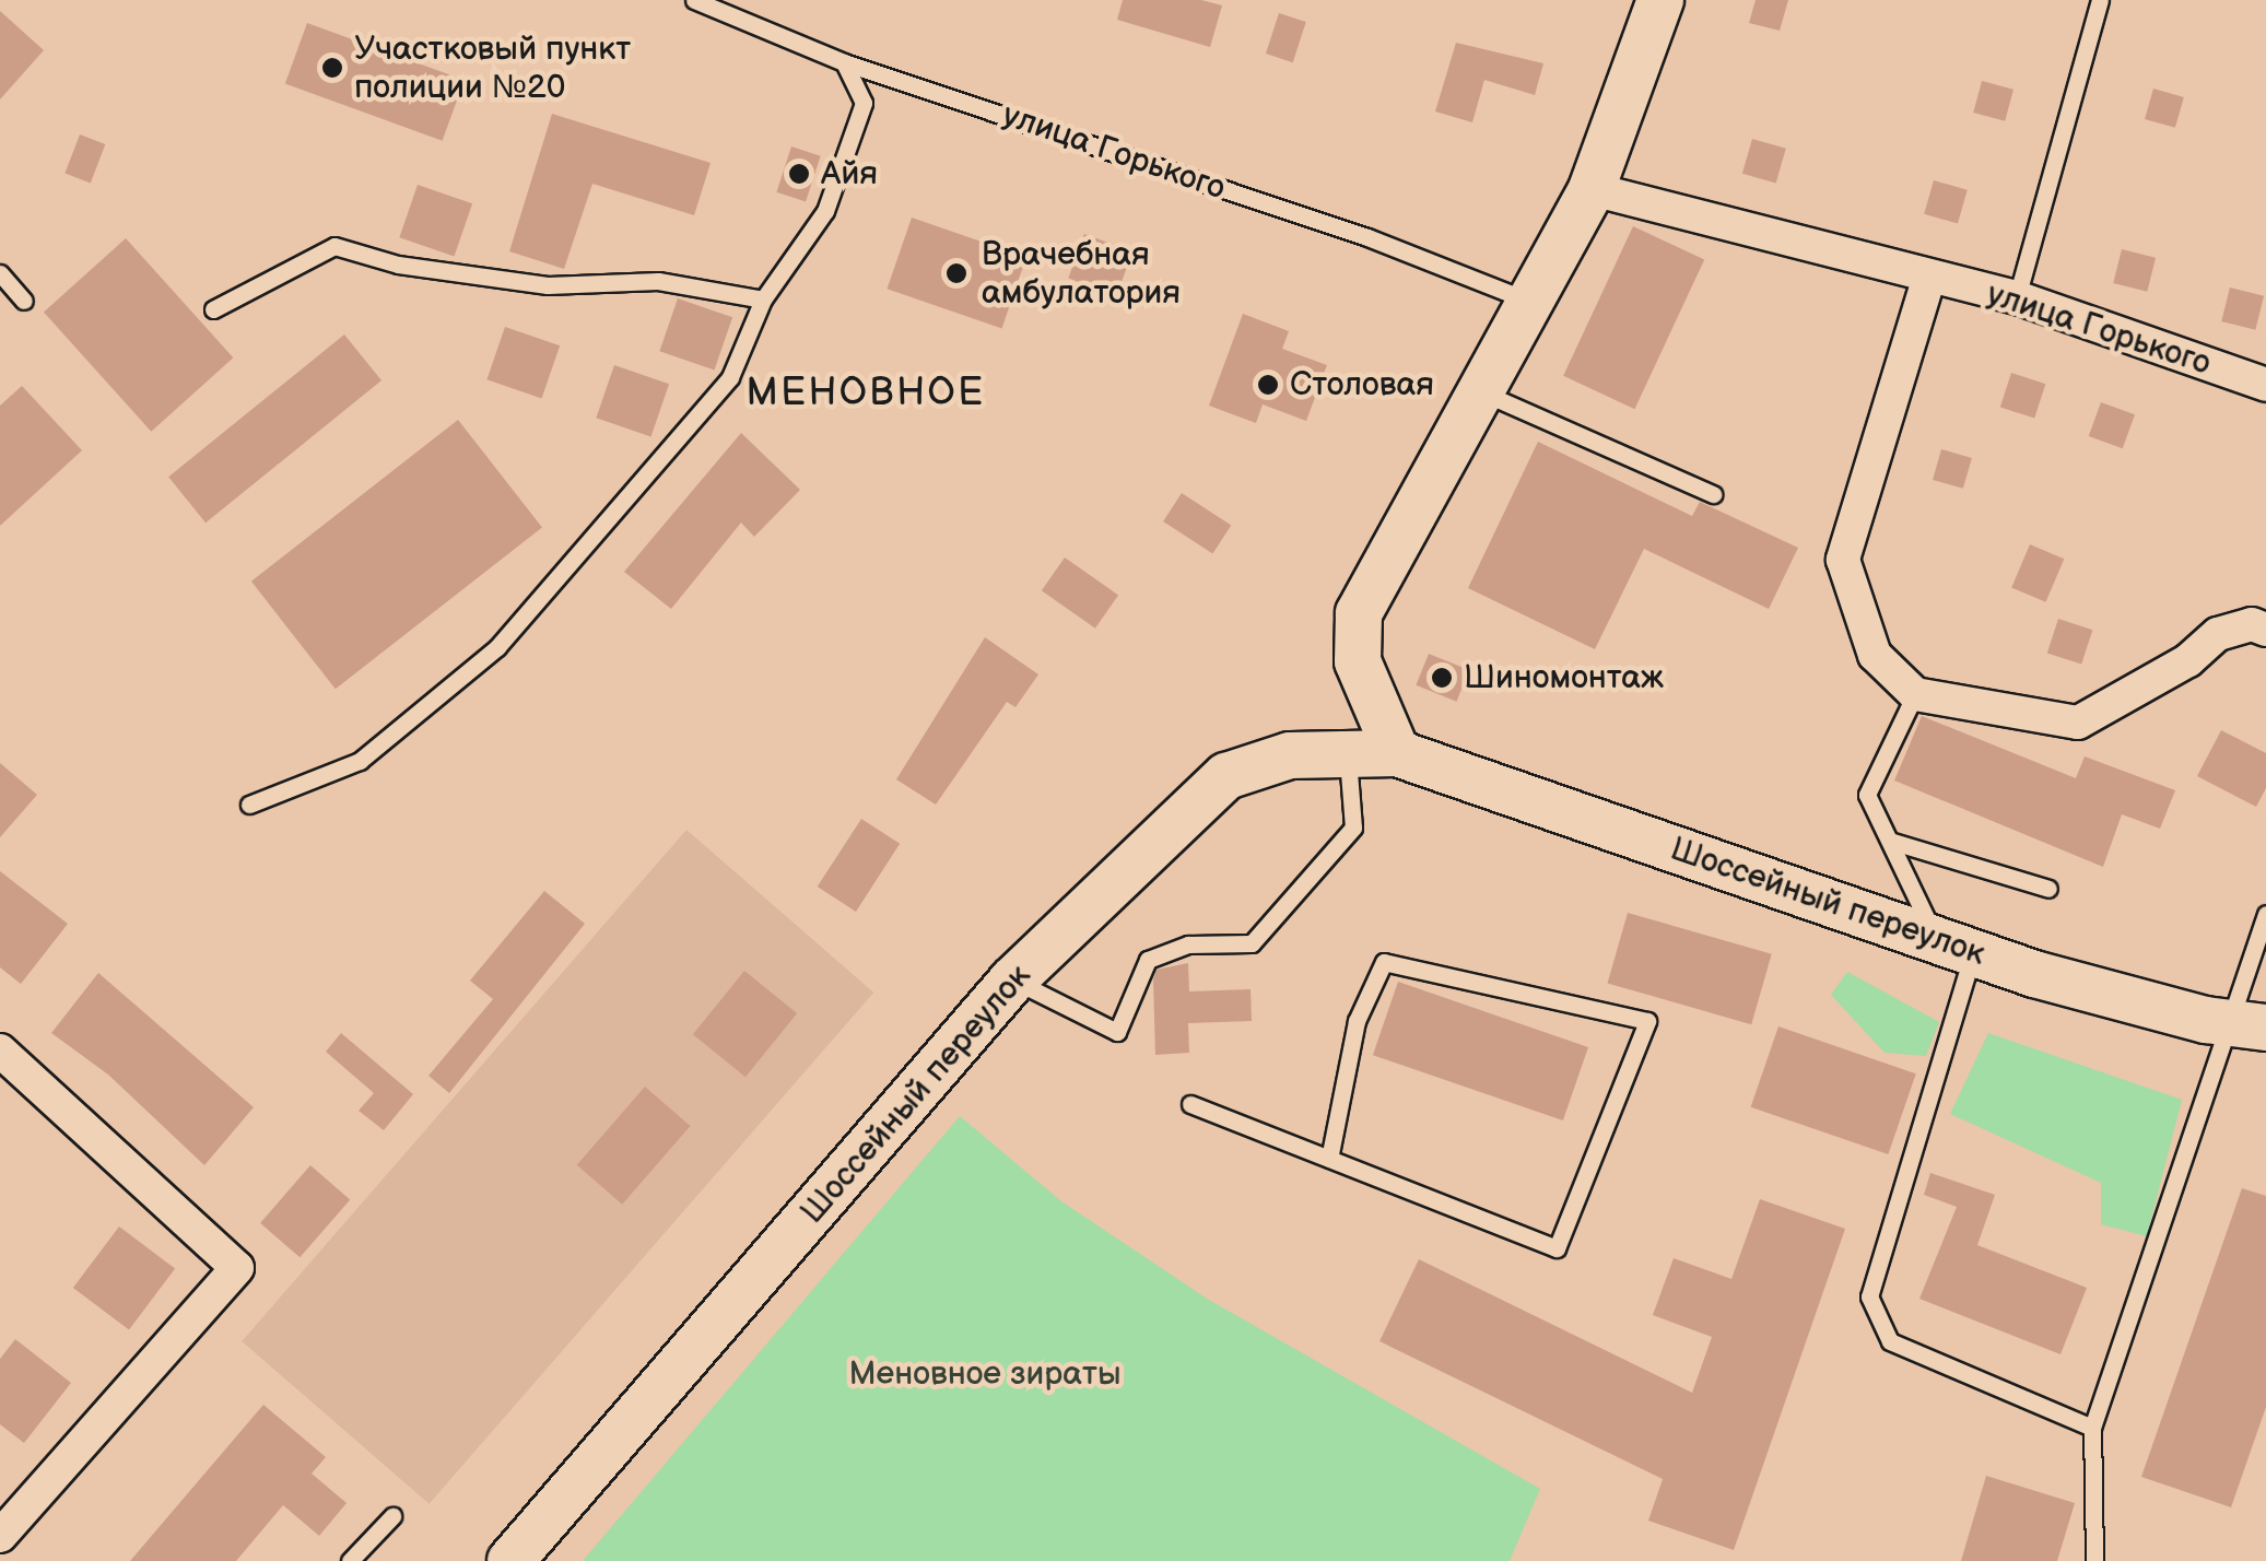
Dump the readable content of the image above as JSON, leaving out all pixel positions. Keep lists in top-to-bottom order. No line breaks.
{"streets":{"main road":["Шоссейный переулок"],"street":["улица Горького"]},"districts":["МЕНОВНОЕ"],"parks":["Меновное зираты"],"places":["Участковый пункт полиции №20","Айя","Врачебная амбулатория","Столовая","Шиномонтаж"]}
